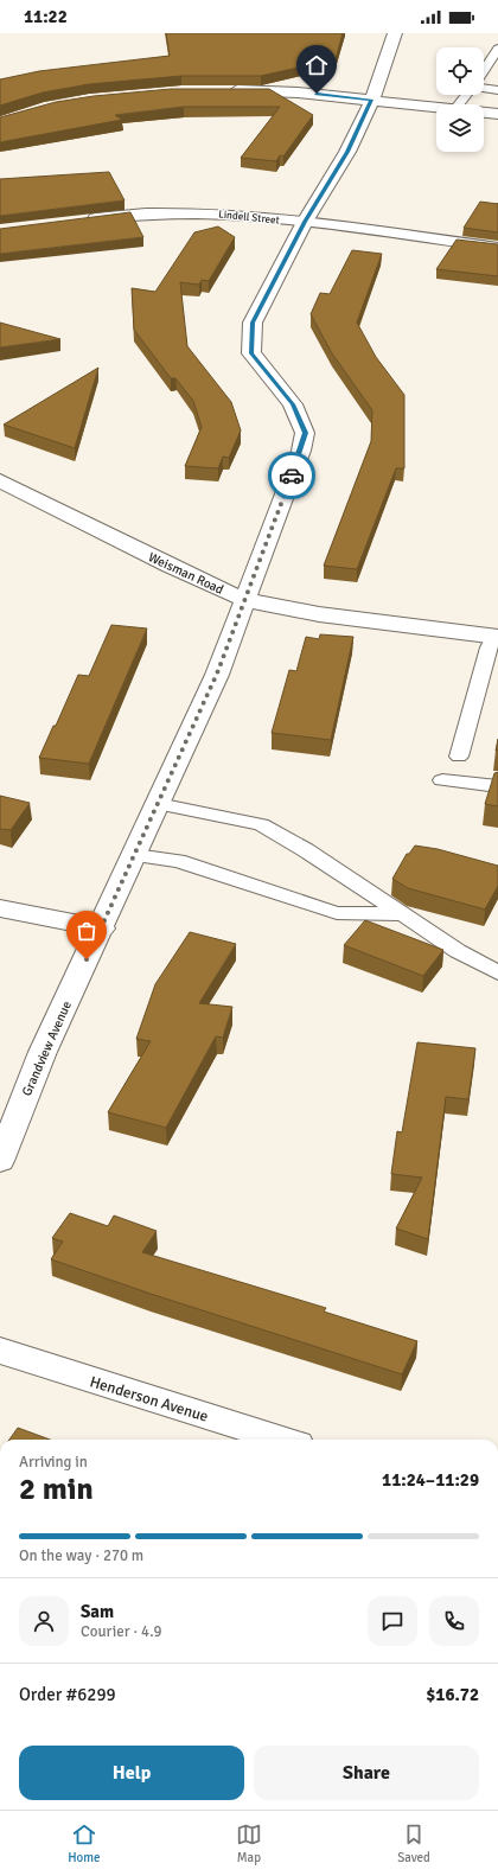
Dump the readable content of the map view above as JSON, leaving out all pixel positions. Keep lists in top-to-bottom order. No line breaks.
{"streets":{"street":["Lindell Street","Weisman Road","Grandview Avenue","Henderson Avenue"]},"crossings":[["Lindell Street","Grandview Avenue"],["Weisman Road","Grandview Avenue"]],"page":{"status":"11:22","heading":["2 min","Arriving in","11:24–11:29"],"panel":["Sam","Courier · 4.9","Order #6299","$16.72"],"bar":"On the way · 270 m","buttons":["Help","Share"],"tabs":["Home","Map","Saved"]}}
